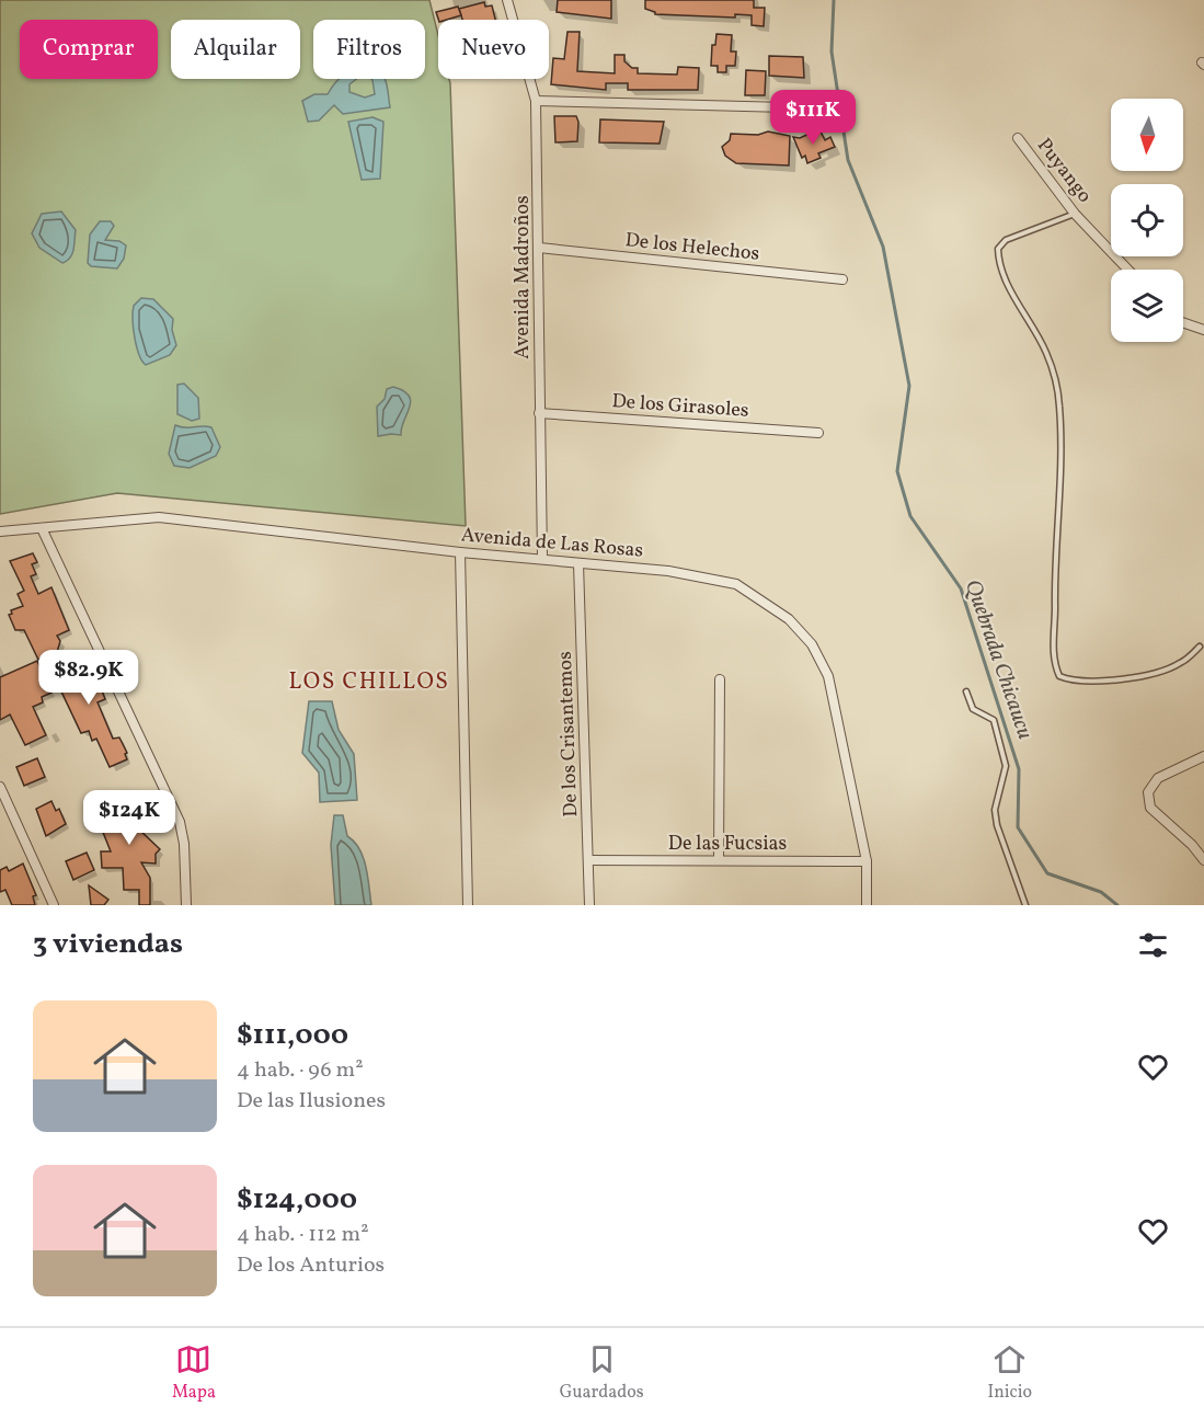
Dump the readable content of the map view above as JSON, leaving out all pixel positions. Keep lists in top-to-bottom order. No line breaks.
{"streets":{"street":["Puyango","De los Helechos","Avenida Madroños","De los Girasoles","Avenida de Las Rosas","De los Crisantemos","De las Fucsias"]},"crossings":[["De los Helechos","Avenida Madroños"],["Avenida Madroños","De los Girasoles"],["Avenida Madroños","Avenida de Las Rosas"],["Avenida de Las Rosas","De los Crisantemos"],["Avenida de Las Rosas","De las Fucsias"],["De los Crisantemos","De las Fucsias"]],"districts":["LOS CHILLOS"],"water":["Quebrada Chicaucu"],"north":"bottom","page":{"chip":["Comprar","Alquilar","Filtros","Nuevo"],"price":["$111K","$82.9K","$124K"],"heading":"3 viviendas","list":[{"name":"$111,000","note":"4 hab. · 96 m² · De las Ilusiones"},{"name":"$124,000","note":"4 hab. · 112 m² · De los Anturios"}],"tabs":["Mapa","Guardados","Inicio"]}}
